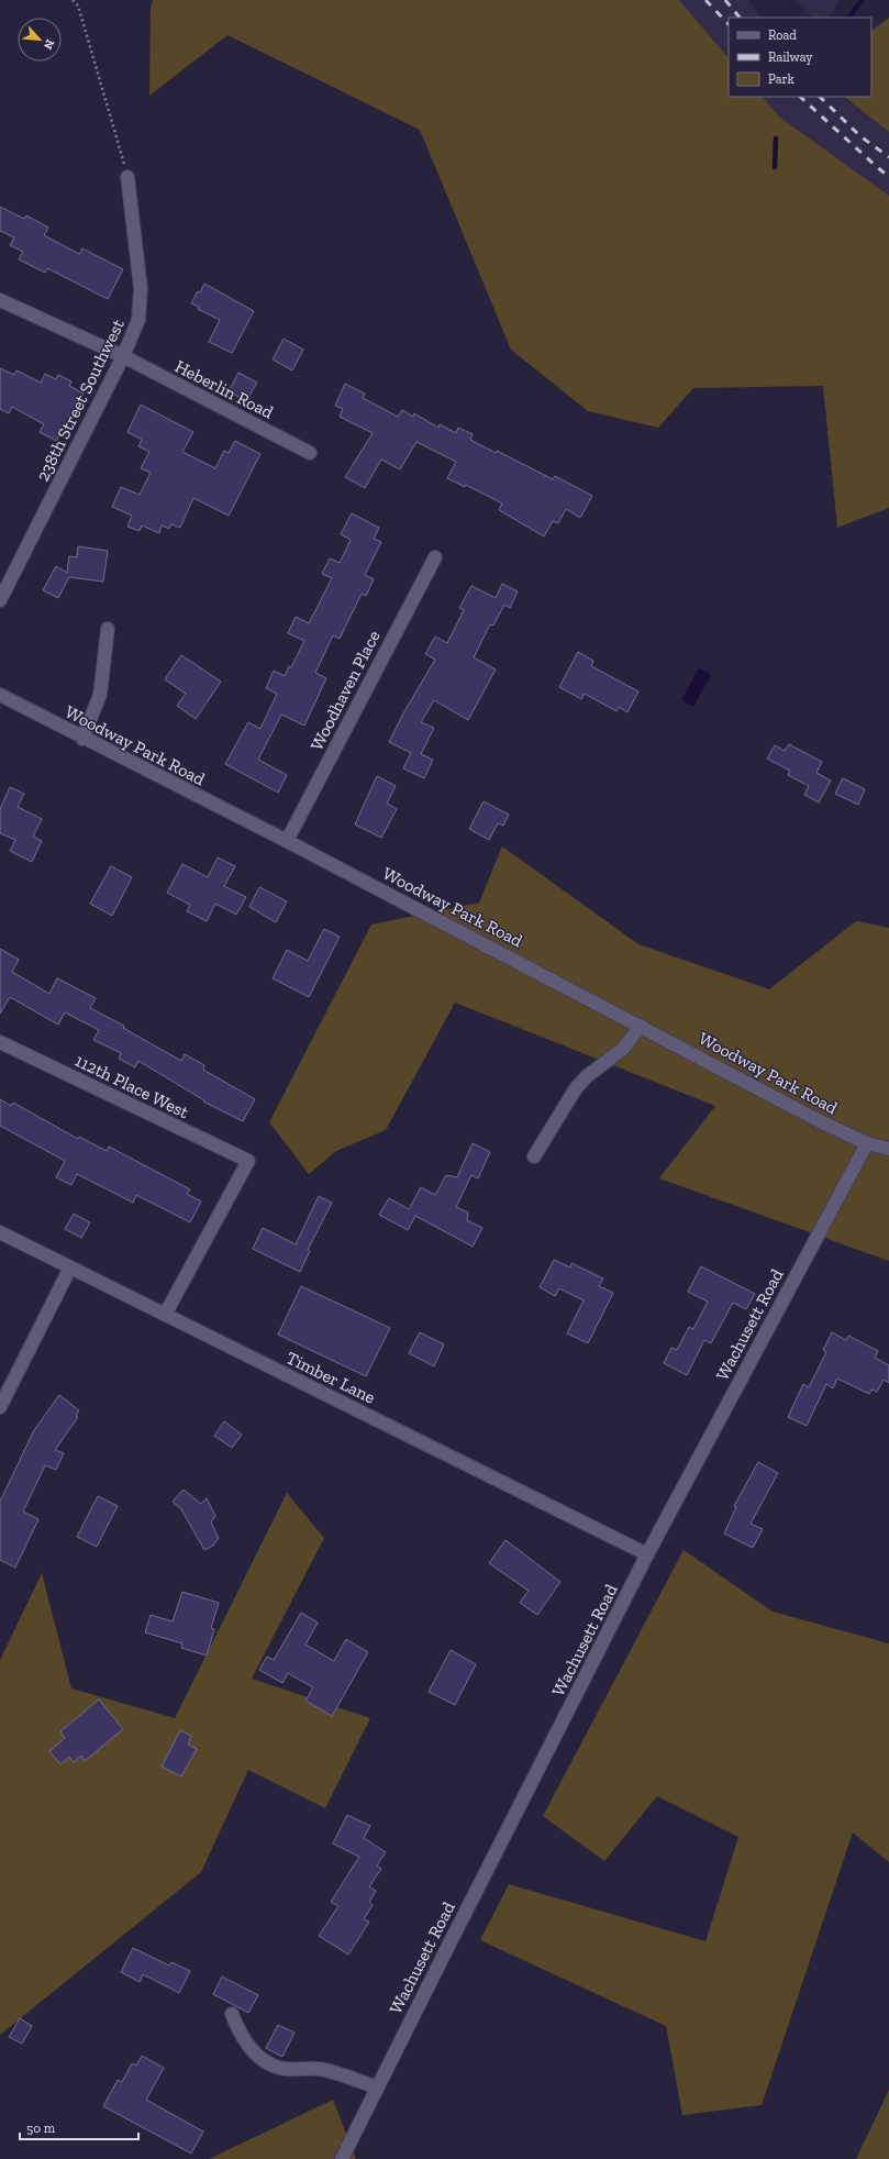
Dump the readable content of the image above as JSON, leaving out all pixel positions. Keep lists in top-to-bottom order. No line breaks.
{"streets":{"street":["Heberlin Road","238th Street Southwest","Woodhaven Place","Woodway Park Road","112th Place West","Wachusett Road","Timber Lane"]},"crossings":[["Heberlin Road","238th Street Southwest"],["Woodhaven Place","Woodway Park Road"],["Woodway Park Road","Wachusett Road"],["112th Place West","Timber Lane"],["Wachusett Road","Timber Lane"]],"legend":["Road","Railway","Park"],"scale_bar":"50 m","north":"bottom right"}
